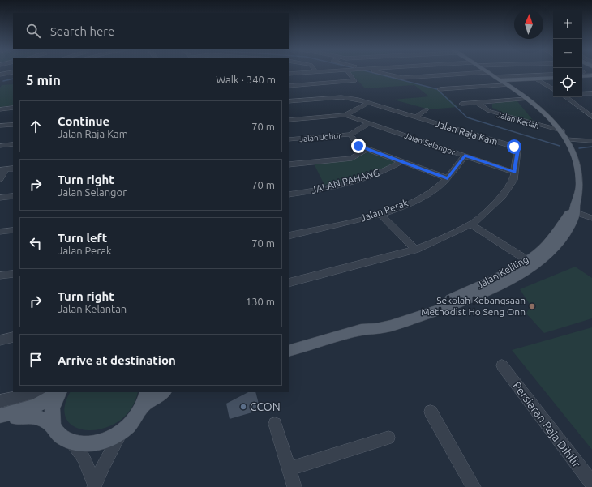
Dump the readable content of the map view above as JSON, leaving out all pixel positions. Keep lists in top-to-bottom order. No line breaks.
{"streets":{"main road":["Jalan Keliling"],"street":["Jalan Kedah","Jalan Raja Kam","Jalan Johor","Jalan Selangor","JALAN PAHANG","Jalan Perak","Persiaran Raja Dihilir"]},"crossings":[["Jalan Kedah","Jalan Keliling"],["Jalan Raja Kam","Jalan Selangor"],["Jalan Johor","Jalan Selangor"],["Jalan Selangor","Jalan Perak"]],"places":["Sekolah Kebangsaan Methodist Ho Seng Onn","CCON"],"north":"top","page":{"map_buttons":["+","−"],"search":"Search here","heading":["5 min","Walk · 340 m"],"list":[["Continue","Jalan Raja Kam","70 m"],["Turn right","Jalan Selangor","70 m"],["Turn left","Jalan Perak","70 m"],["Turn right","Jalan Kelantan","130 m"],"Arrive at destination"]}}
